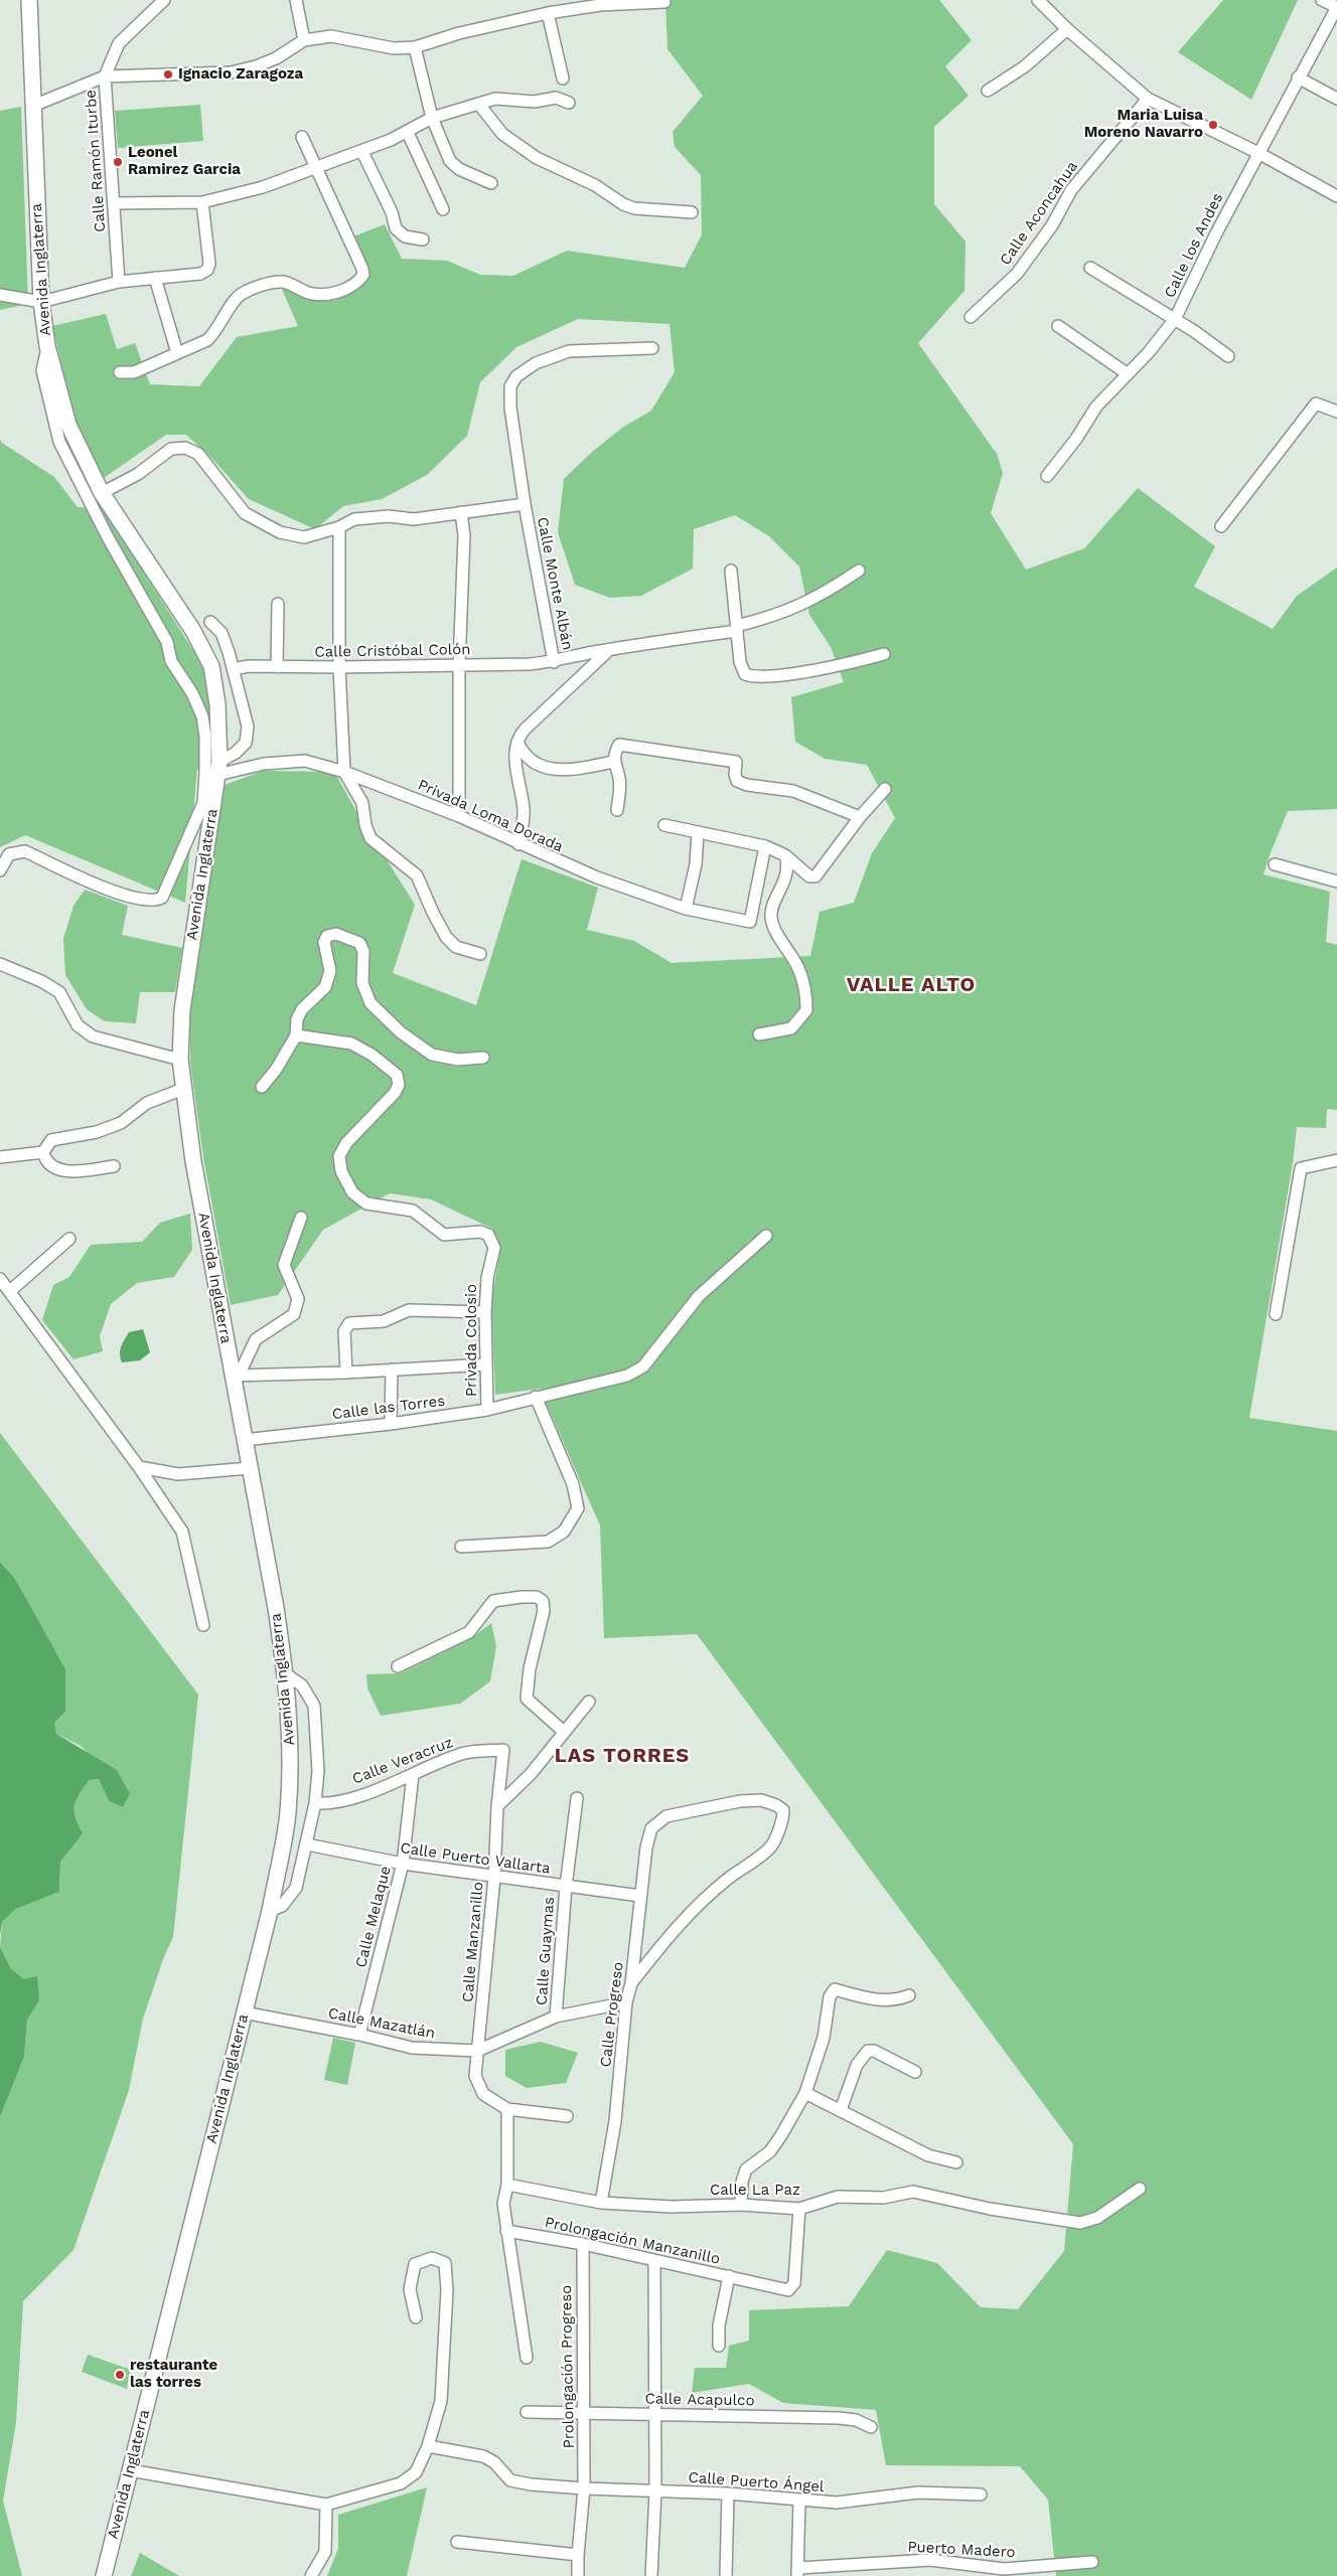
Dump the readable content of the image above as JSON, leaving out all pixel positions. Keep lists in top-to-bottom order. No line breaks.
{"streets":{"main road":["Avenida Inglaterra"],"street":["Calle Ramón Iturbe","Calle Aconcahua","Calle los Andes","Calle Monte Albán","Calle Cristóbal Colón","Privada Loma Dorada","Privada Colosio","Calle las Torres","Calle Veracruz","Calle Puerto Vallarta","Calle Melaque","Calle Manzanillo","Calle Guaymas","Calle Progreso","Calle Mazatlán","Calle La Paz","Prolongación Manzanillo","Prolongación Progreso","Calle Acapulco","Calle Puerto Ángel","Puerto Madero"]},"crossings":[["Avenida Inglaterra","Calle Monte Albán"],["Avenida Inglaterra","Privada Loma Dorada"],["Avenida Inglaterra","Calle las Torres"],["Avenida Inglaterra","Calle Mazatlán"],["Calle Monte Albán","Calle Cristóbal Colón"],["Privada Colosio","Calle las Torres"],["Calle Veracruz","Calle Melaque"],["Calle Veracruz","Calle Manzanillo"],["Calle Puerto Vallarta","Calle Melaque"],["Calle Puerto Vallarta","Calle Manzanillo"],["Calle Puerto Vallarta","Calle Guaymas"],["Calle Puerto Vallarta","Calle Progreso"],["Calle Melaque","Calle Mazatlán"],["Calle Manzanillo","Calle Mazatlán"],["Calle Guaymas","Calle Mazatlán"],["Calle Progreso","Calle Mazatlán"],["Calle Progreso","Calle La Paz"],["Calle La Paz","Prolongación Manzanillo"],["Prolongación Manzanillo","Prolongación Progreso"],["Prolongación Progreso","Calle Acapulco"],["Prolongación Progreso","Calle Puerto Ángel"]],"districts":["VALLE ALTO","LAS TORRES"],"places":["Ignacio Zaragoza","Maria Luisa Moreno Navarro","Leonel Ramirez Garcia","restaurante las torres"]}
